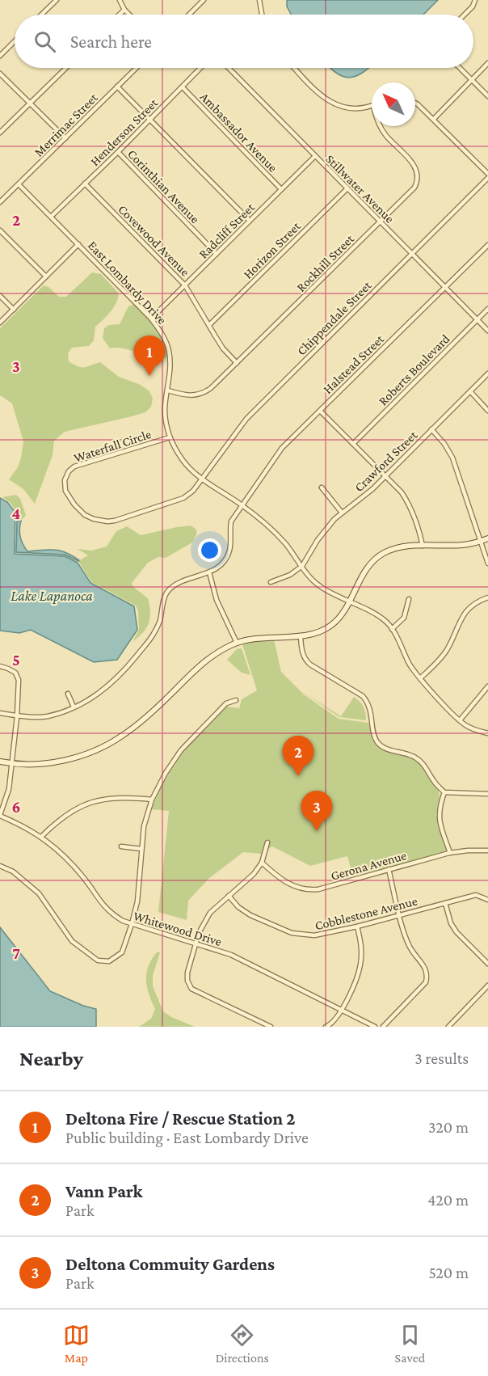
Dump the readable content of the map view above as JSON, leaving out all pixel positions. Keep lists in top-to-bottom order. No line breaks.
{"streets":{"street":["Merrimac Street","Henderson Street","Ambassador Avenue","Corinthian Avenue","Stillwater Avenue","Radcliff Street","Covewood Avenue","Horizon Street","Rockhill Street","East Lombardy Drive","Chippendale Street","Halstead Street","Roberts Boulevard","Waterfall Circle","Crawford Street","Gerona Avenue","Cobblestone Avenue","Whitewood Drive"]},"crossings":[["Merrimac Street","East Lombardy Drive"],["Henderson Street","Ambassador Avenue"],["Henderson Street","Corinthian Avenue"],["Henderson Street","Covewood Avenue"],["Henderson Street","East Lombardy Drive"],["Ambassador Avenue","Radcliff Street"],["Corinthian Avenue","Radcliff Street"],["Stillwater Avenue","Radcliff Street"],["Stillwater Avenue","Horizon Street"],["Stillwater Avenue","Rockhill Street"],["Stillwater Avenue","Chippendale Street"],["Stillwater Avenue","Halstead Street"],["Stillwater Avenue","Roberts Boulevard"],["Radcliff Street","Covewood Avenue"],["Radcliff Street","East Lombardy Drive"],["Covewood Avenue","Horizon Street"],["Covewood Avenue","Rockhill Street"],["Rockhill Street","East Lombardy Drive"],["East Lombardy Drive","Chippendale Street"],["East Lombardy Drive","Halstead Street"],["East Lombardy Drive","Waterfall Circle"],["East Lombardy Drive","Crawford Street"],["Chippendale Street","Waterfall Circle"]],"water":["Lake Lapanoca"],"north":"top left","page":{"search":"Search here","pins":["1","2","3"],"heading":["Nearby","3 results"],"list":[{"mark":"1","name":"Deltona Fire / Rescue Station 2","note":"Public building · East Lombardy Drive","value":"320 m"},{"mark":"2","name":"Vann Park","note":"Park","value":"420 m"},{"mark":"3","name":"Deltona Commuity Gardens","note":"Park","value":"520 m"}],"nav":["Map","Directions","Saved"]},"grid":{"rows":["2","3","4","5","6","7"]}}
